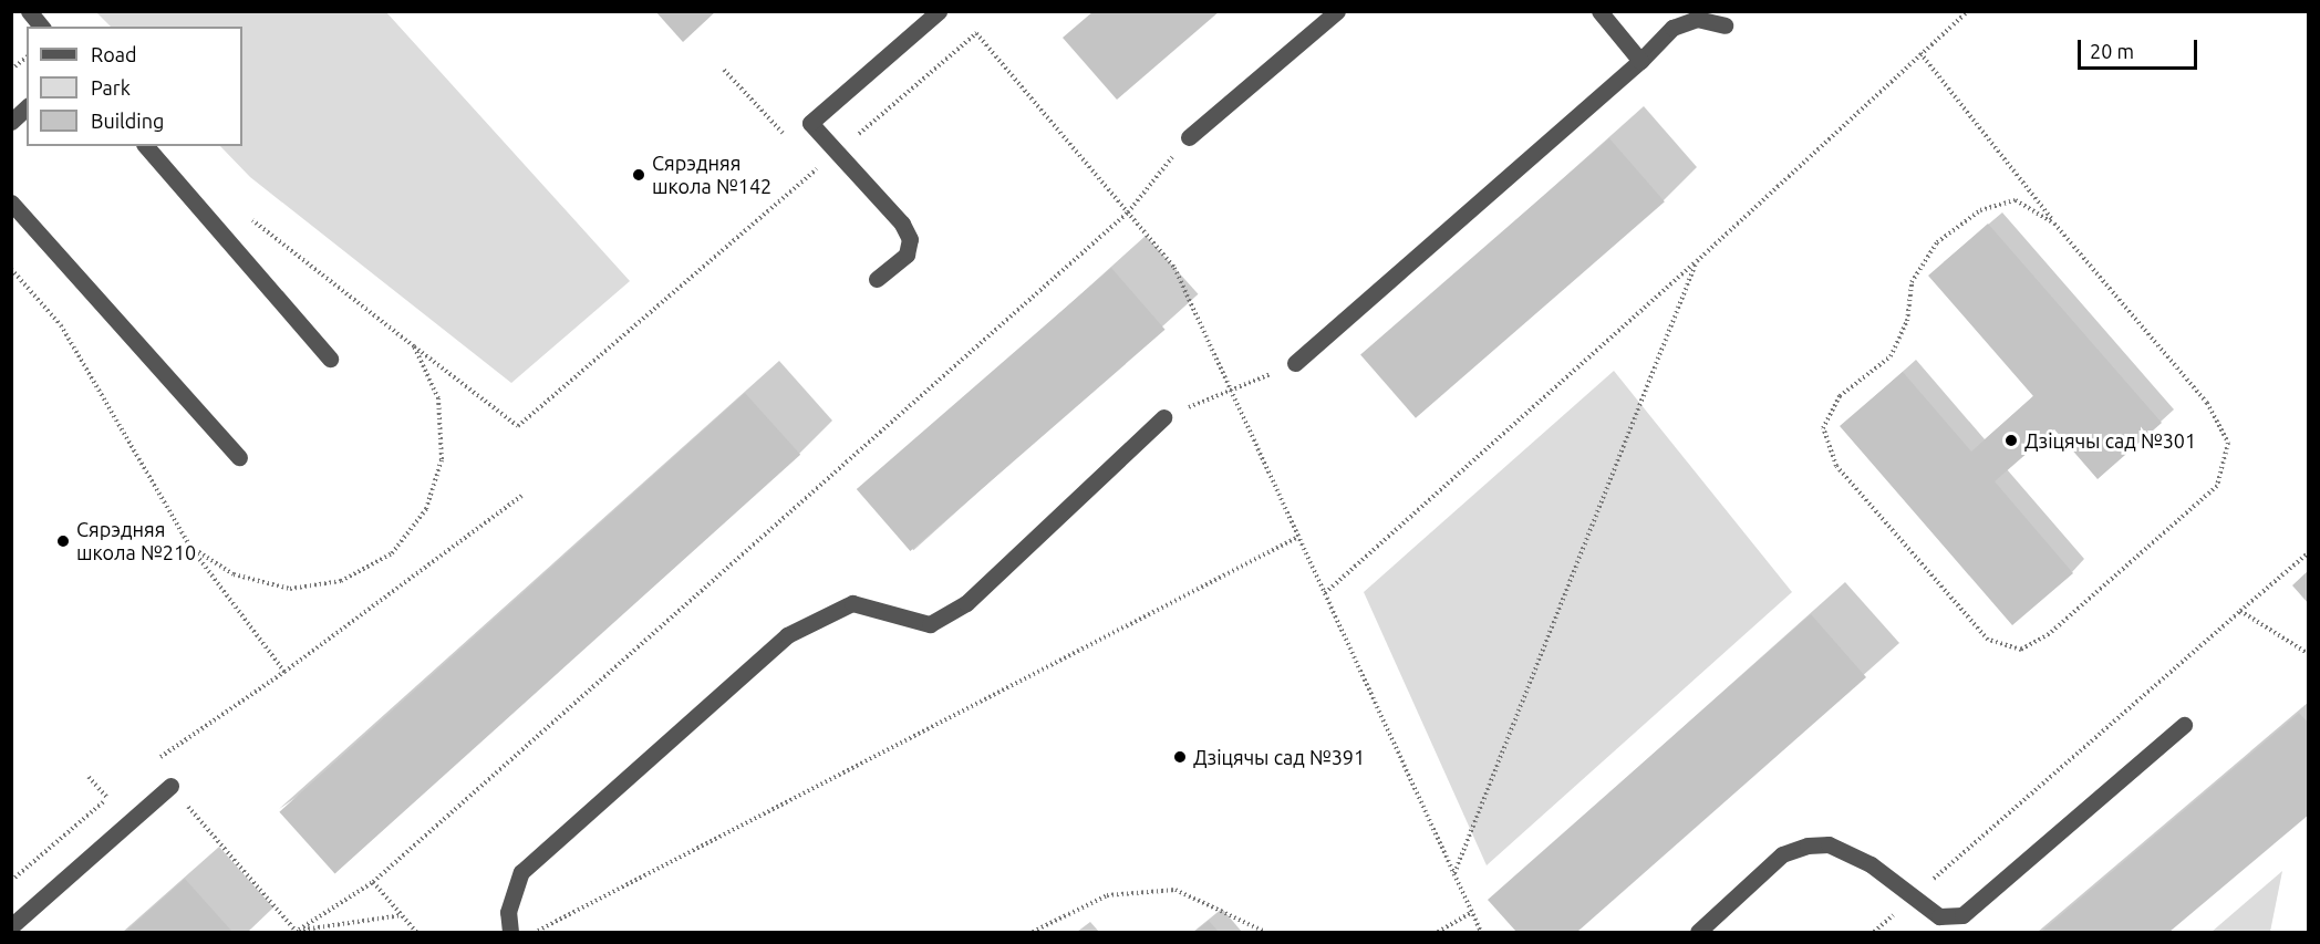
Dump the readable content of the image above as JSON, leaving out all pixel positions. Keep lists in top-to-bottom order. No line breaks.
{"places":["Сярэдняя школа №142","Дзіцячы сад №301","Сярэдняя школа №210","Дзіцячы сад №391"],"legend":["Road","Park","Building"],"scale_bar":"20 m"}
